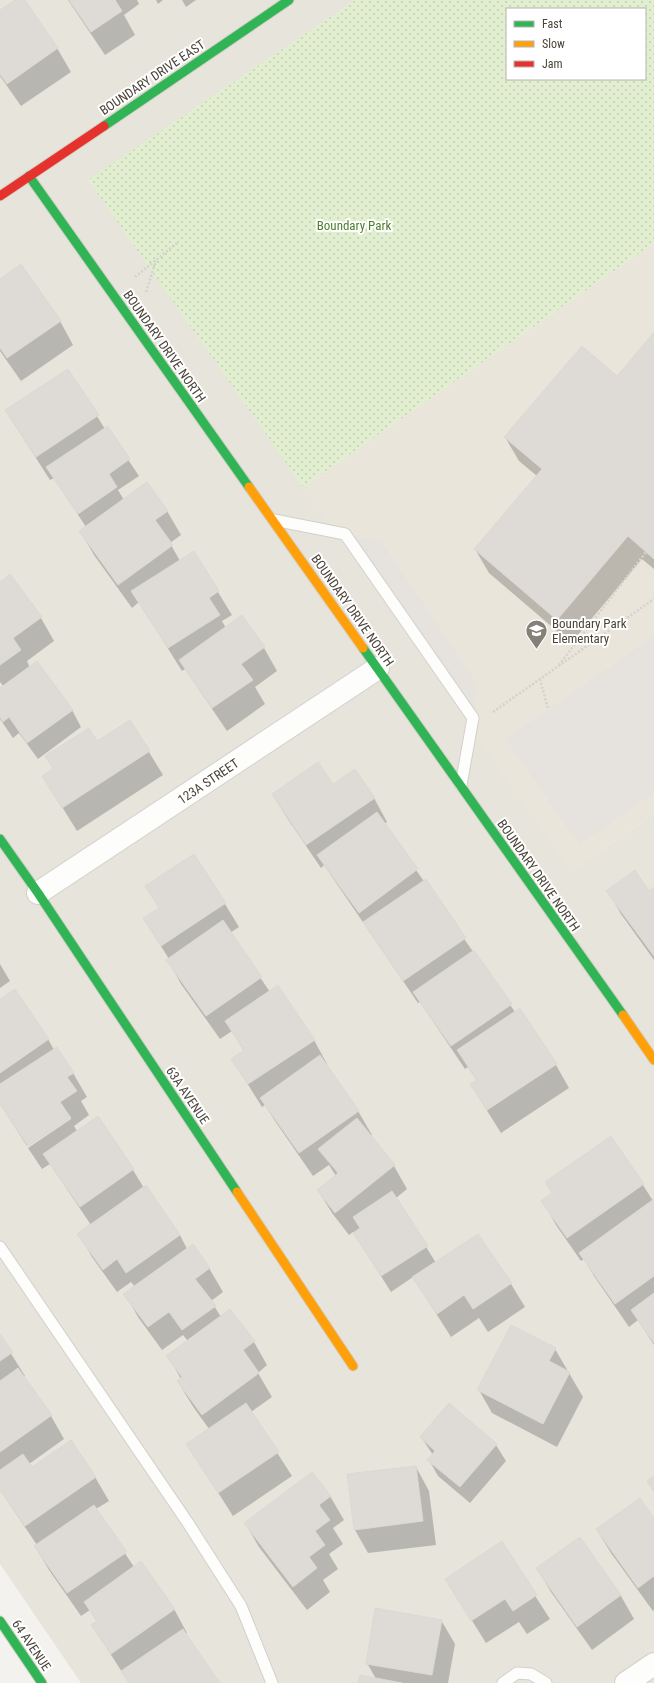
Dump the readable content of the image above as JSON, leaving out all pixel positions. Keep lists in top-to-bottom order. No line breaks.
{"streets":{"street":["BOUNDARY DRIVE EAST","BOUNDARY DRIVE NORTH","123A STREET","63A AVENUE","64 AVENUE"]},"crossings":[["BOUNDARY DRIVE EAST","BOUNDARY DRIVE NORTH"],["BOUNDARY DRIVE NORTH","123A STREET"],["123A STREET","63A AVENUE"]],"parks":["Boundary Park"],"places":{"school or university":["Boundary Park Elementary"]},"legend":["Fast","Slow","Jam"]}
